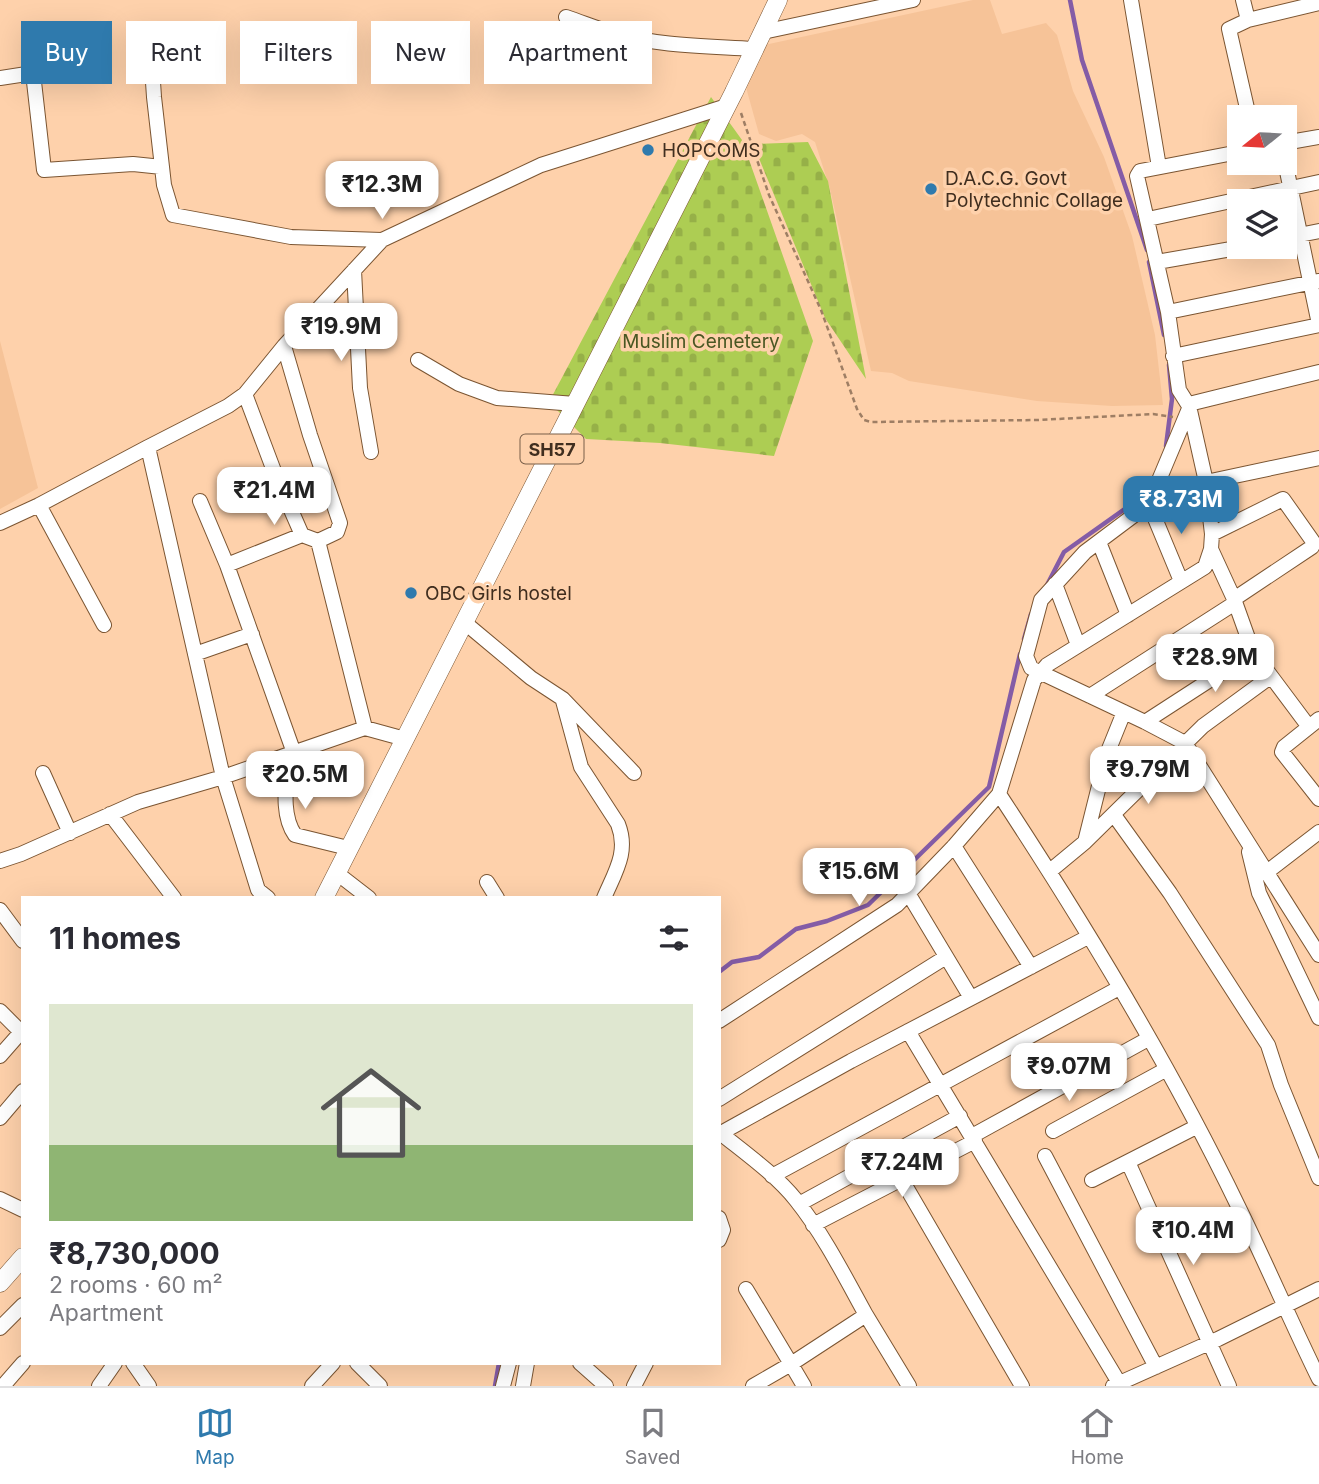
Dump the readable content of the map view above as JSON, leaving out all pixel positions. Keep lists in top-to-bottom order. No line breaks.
{"streets":{"main road":["SH57"]},"parks":["Muslim Cemetery"],"places":["HOPCOMS","D.A.C.G. Govt Polytechnic Collage","OBC Girls hostel"],"north":"left","page":{"chip":["Buy","Rent","Filters","New","Apartment"],"price":["₹12.3M","₹19.9M","₹21.4M","₹8.73M","₹28.9M","₹9.79M","₹20.5M","₹15.6M","₹9.07M","₹7.24M","₹10.4M"],"heading":"11 homes","list":[{"name":"₹8,730,000","note":"2 rooms · 60 m² · Apartment"}],"tabs":["Map","Saved","Home"]}}
